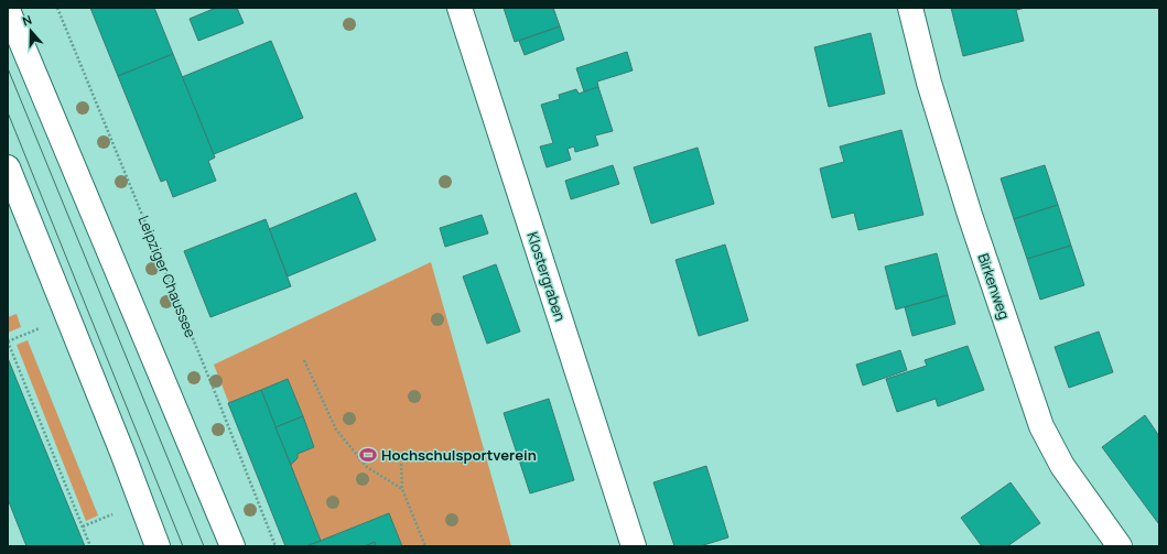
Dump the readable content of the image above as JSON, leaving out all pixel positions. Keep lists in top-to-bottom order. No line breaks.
{"streets":{"street":["Klostergraben","Birkenweg"],"path":["Leipziger Chaussee"]},"places":{"sports":["Hochschulsportverein"]},"north":"top"}
